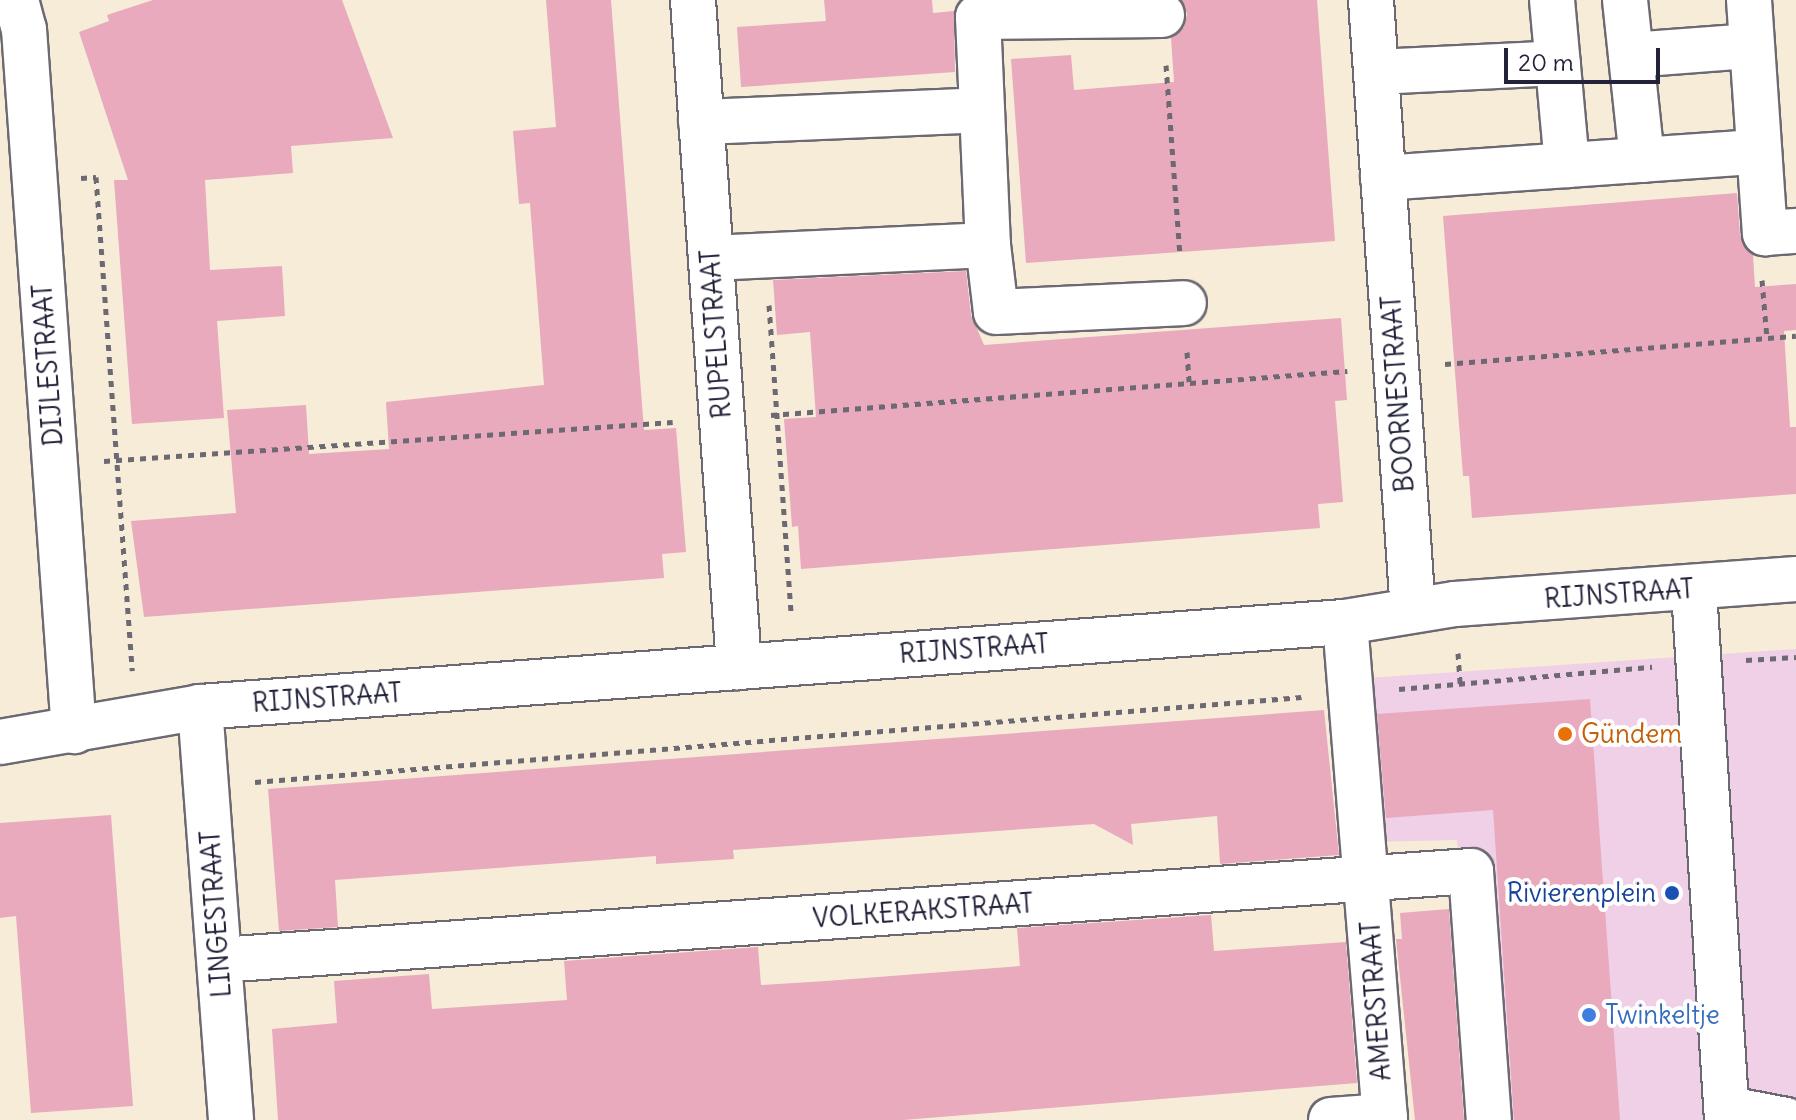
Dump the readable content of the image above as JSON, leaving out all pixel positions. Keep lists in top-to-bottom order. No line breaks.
{"streets":{"street":["RUPELSTRAAT","DIJLESTRAAT","BOORNESTRAAT","RIJNSTRAAT","VOLKERAKSTRAAT","LINGESTRAAT","AMERSTRAAT"]},"crossings":[["RUPELSTRAAT","RIJNSTRAAT"],["DIJLESTRAAT","RIJNSTRAAT"],["BOORNESTRAAT","RIJNSTRAAT"],["RIJNSTRAAT","LINGESTRAAT"],["VOLKERAKSTRAAT","LINGESTRAAT"],["VOLKERAKSTRAAT","AMERSTRAAT"]],"places":["Gündem","Rivierenplein","Twinkeltje"],"scale_bar":"20 m"}
